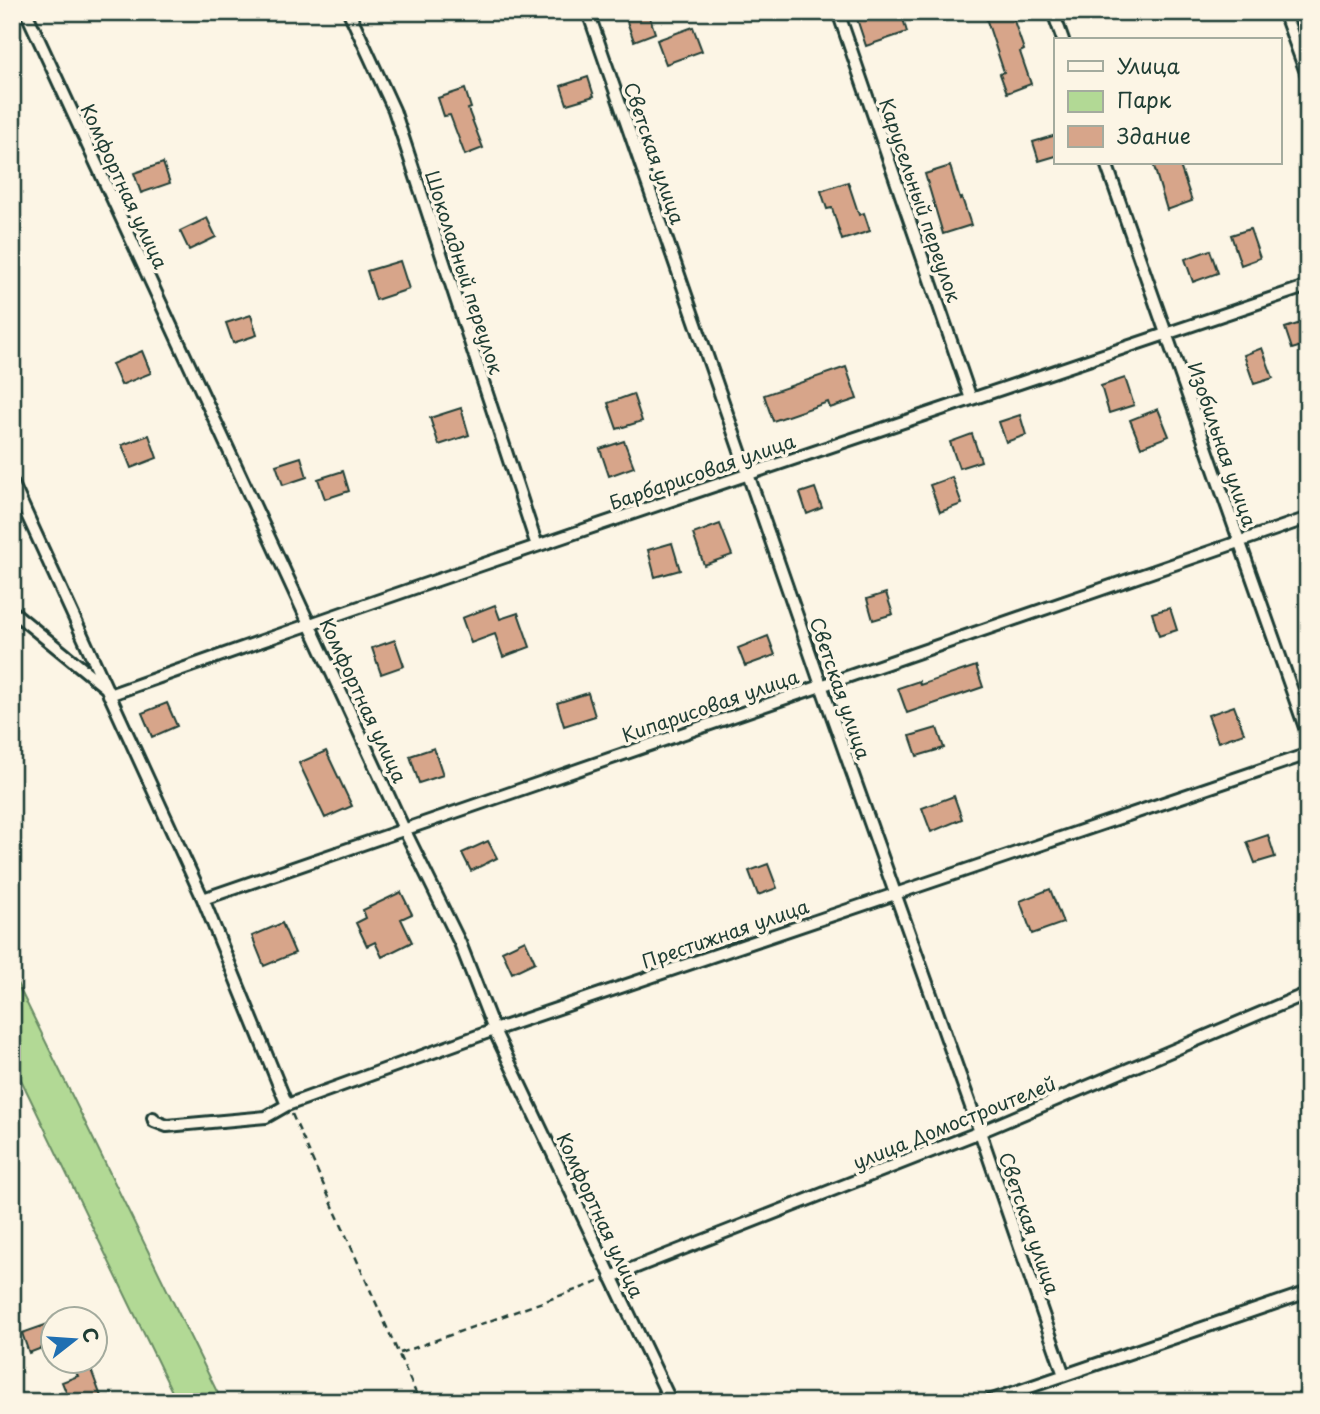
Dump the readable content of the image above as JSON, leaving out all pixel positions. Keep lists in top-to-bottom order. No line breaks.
{"streets":{"street":["Светская улица","Комфортная улица","Карусельный переулок","Шоколадный переулок","Изобильная улица","Барбарисовая улица","Кипарисовая улица","Престижная улица","улица Домостроителей"]},"crossings":[["Светская улица","Барбарисовая улица"],["Светская улица","Кипарисовая улица"],["Светская улица","Престижная улица"],["Светская улица","улица Домостроителей"],["Комфортная улица","Барбарисовая улица"],["Комфортная улица","Кипарисовая улица"],["Комфортная улица","Престижная улица"],["Комфортная улица","улица Домостроителей"],["Карусельный переулок","Барбарисовая улица"],["Шоколадный переулок","Барбарисовая улица"],["Изобильная улица","Барбарисовая улица"],["Изобильная улица","Кипарисовая улица"]],"legend":["Улица","Парк","Здание"],"north":"right"}
